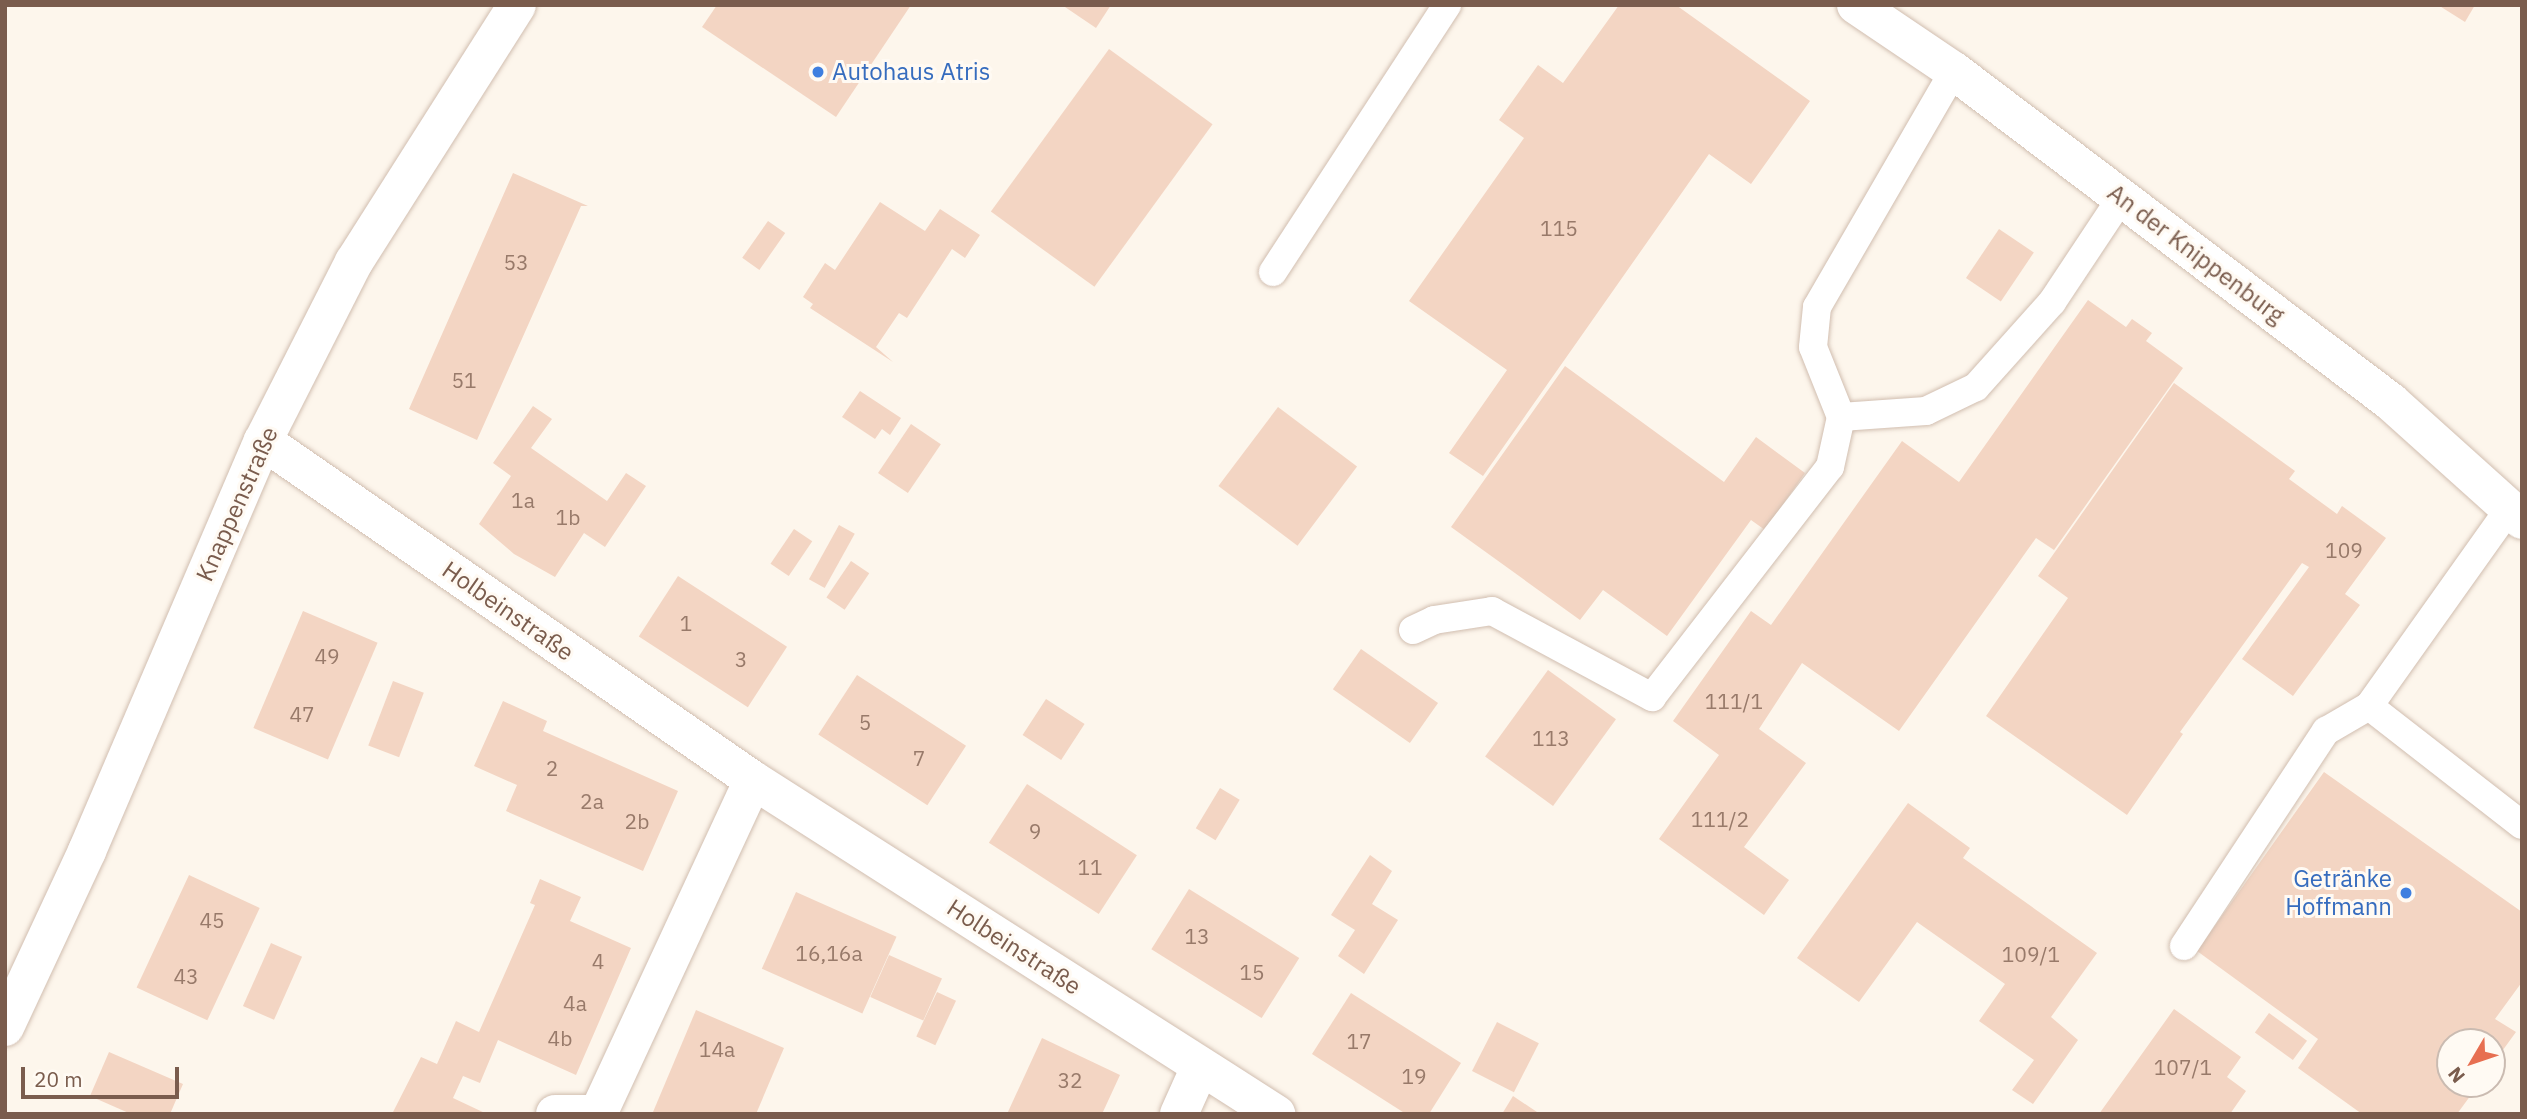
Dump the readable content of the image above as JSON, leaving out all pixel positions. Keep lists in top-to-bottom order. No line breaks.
{"streets":{"street":["An der Knippenburg","Knappenstraße","Holbeinstraße"]},"crossings":[["Knappenstraße","Holbeinstraße"]],"places":["Autohaus Atris","Getränke Hoffmann"],"house_numbers":["115","53","51","1a","1b","109","1","49","3","111/1","47","5","113","7","2","2a","111/2","2b","9","11","45","13","16,16a","109/1","4","15","43","4a","4b","17","14a","107/1","19","32"],"scale_bar":"20 m","north":"bottom left"}
